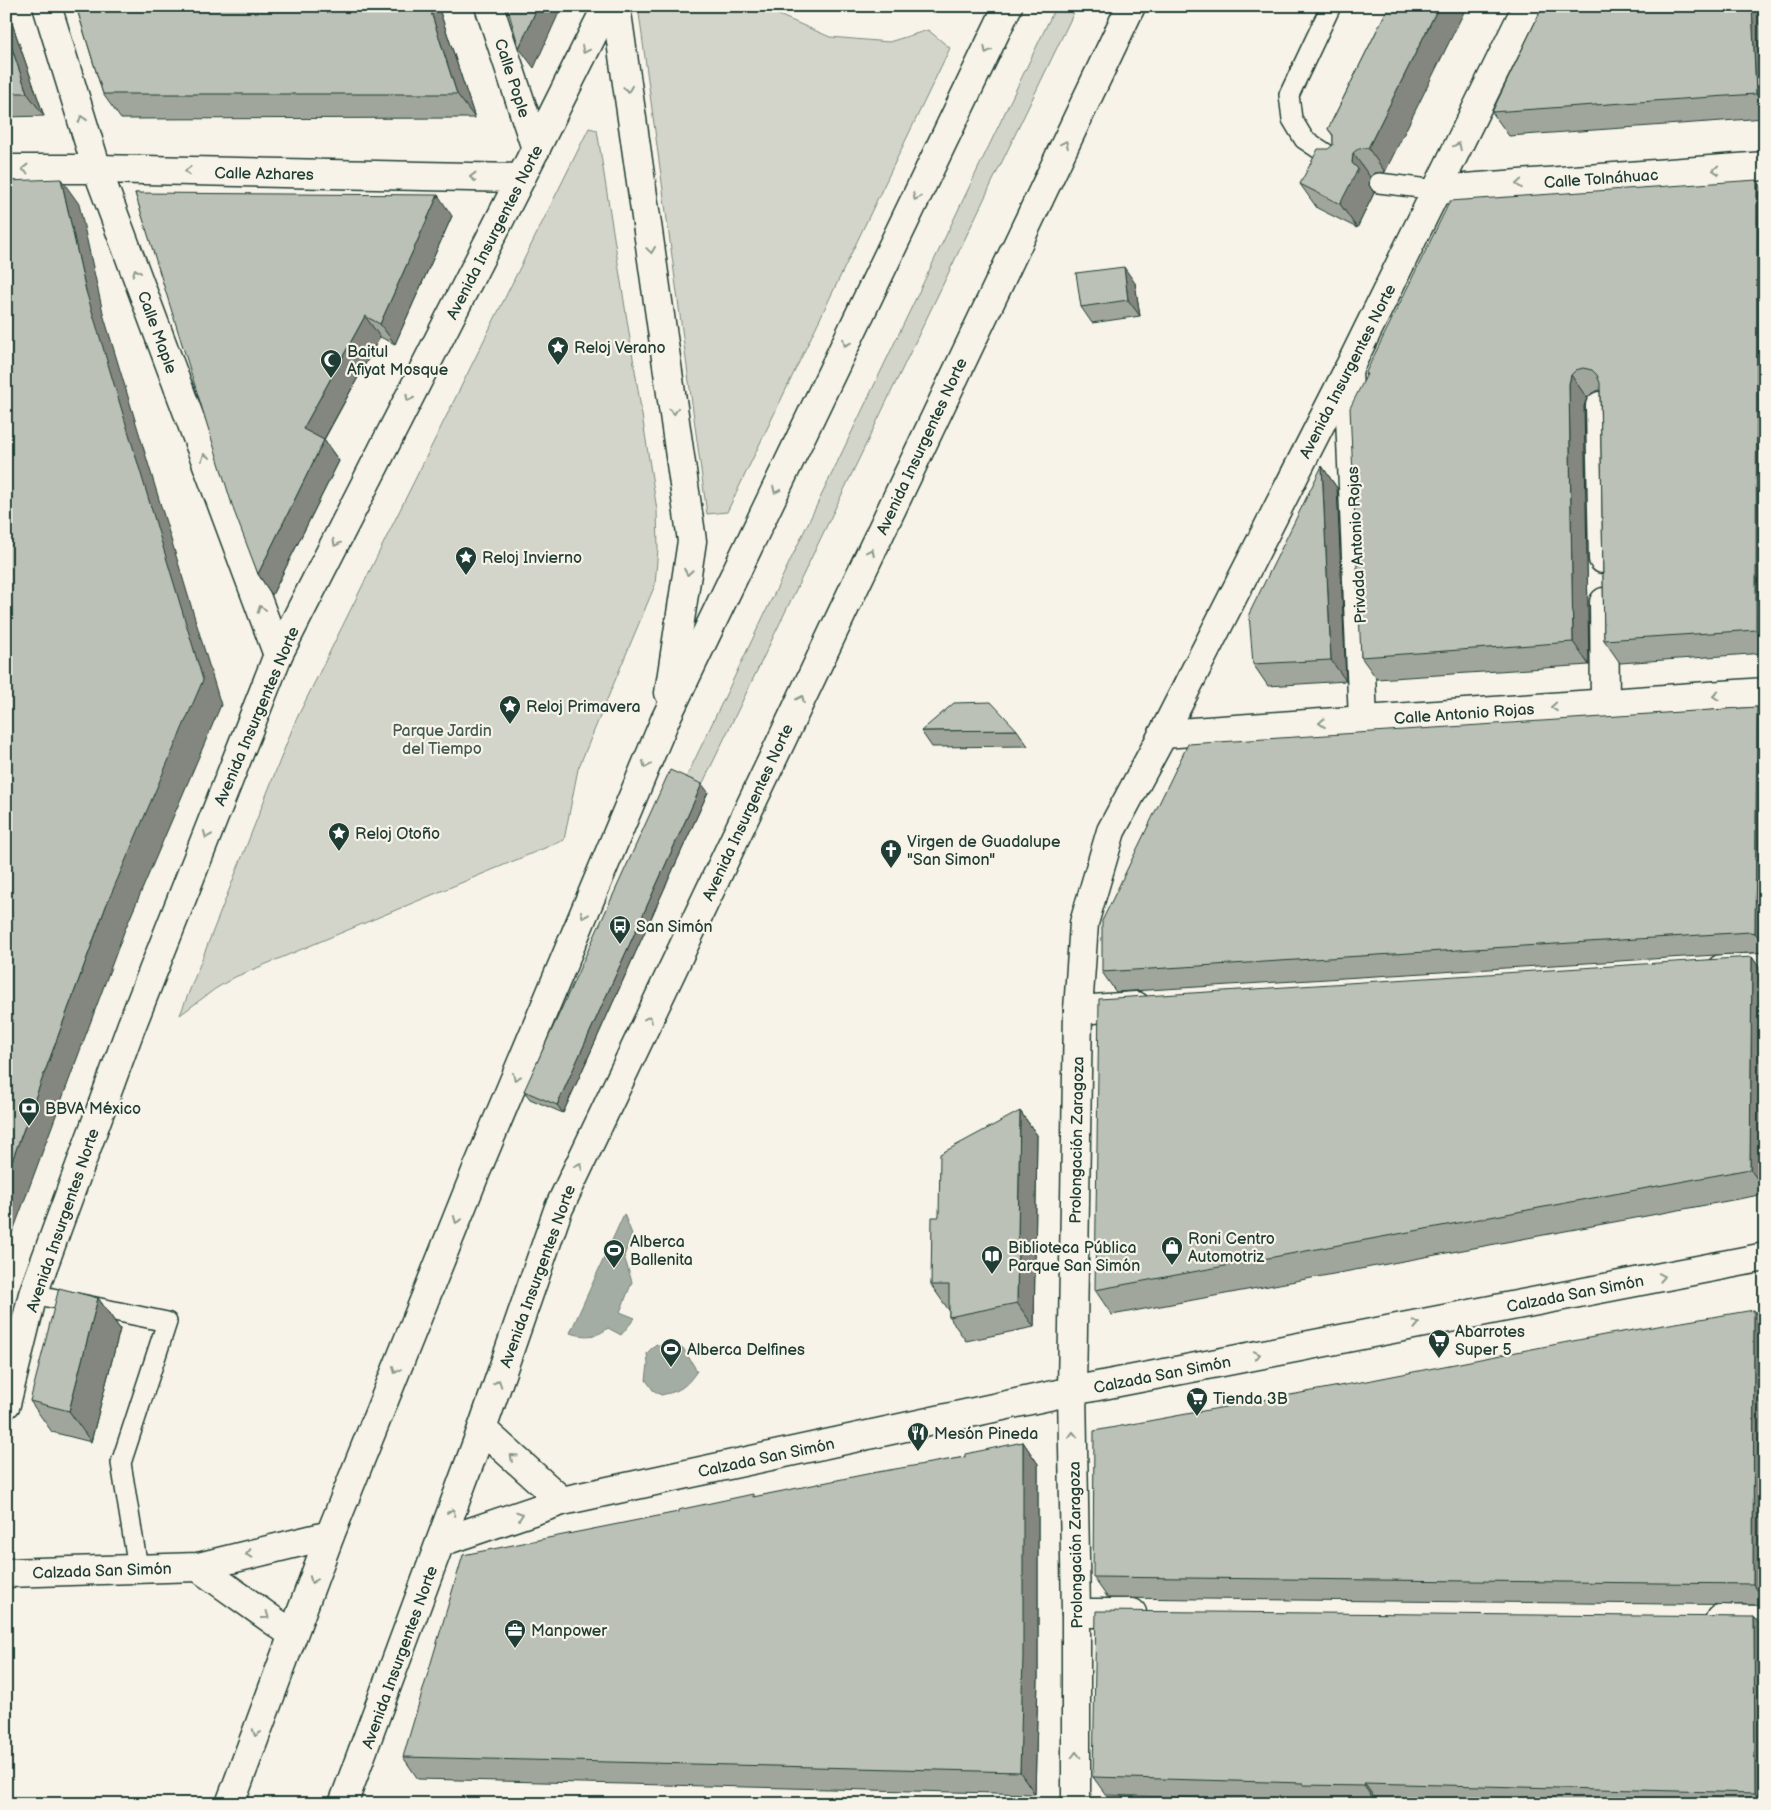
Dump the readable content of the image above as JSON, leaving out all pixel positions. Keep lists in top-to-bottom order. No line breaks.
{"streets":{"main road":["Calle Pople","Calle Azhares","Calle Tolnáhuac","Avenida Insurgentes Norte","Calle Maple","Privada Antonio Rojas","Calle Antonio Rojas","Prolongación Zaragoza","Calzada San Simón"]},"crossings":[["Calle Pople","Avenida Insurgentes Norte"],["Calle Azhares","Avenida Insurgentes Norte"],["Calle Azhares","Calle Maple"],["Calle Tolnáhuac","Avenida Insurgentes Norte"],["Avenida Insurgentes Norte","Calle Maple"],["Avenida Insurgentes Norte","Privada Antonio Rojas"],["Avenida Insurgentes Norte","Calle Antonio Rojas"],["Avenida Insurgentes Norte","Prolongación Zaragoza"],["Avenida Insurgentes Norte","Calzada San Simón"],["Privada Antonio Rojas","Calle Antonio Rojas"],["Calle Antonio Rojas","Prolongación Zaragoza"],["Prolongación Zaragoza","Calzada San Simón"]],"one_way":["Calle Azhares","Calle Tolnáhuac","Calle Maple","Calle Antonio Rojas","Prolongación Zaragoza"],"parks":["Parque Jardin del Tiempo"],"places":{"place":["Reloj Verano","Reloj Invierno","Reloj Primavera","Reloj Otoño"],"mosque":["Baitul Afiyat Mosque"],"church":["Virgen de Guadalupe \"San Simon\""],"bus stop":["San Simón"],"bank":["BBVA México"],"shop":["Roni Centro Automotriz"],"sports":["Alberca Ballenita","Alberca Delfines"],"library":["Biblioteca Pública Parque San Simón"],"supermarket":["Abarrotes Super 5","Tienda 3B"],"restaurant":["Mesón Pineda"],"office":["Manpower"]}}
